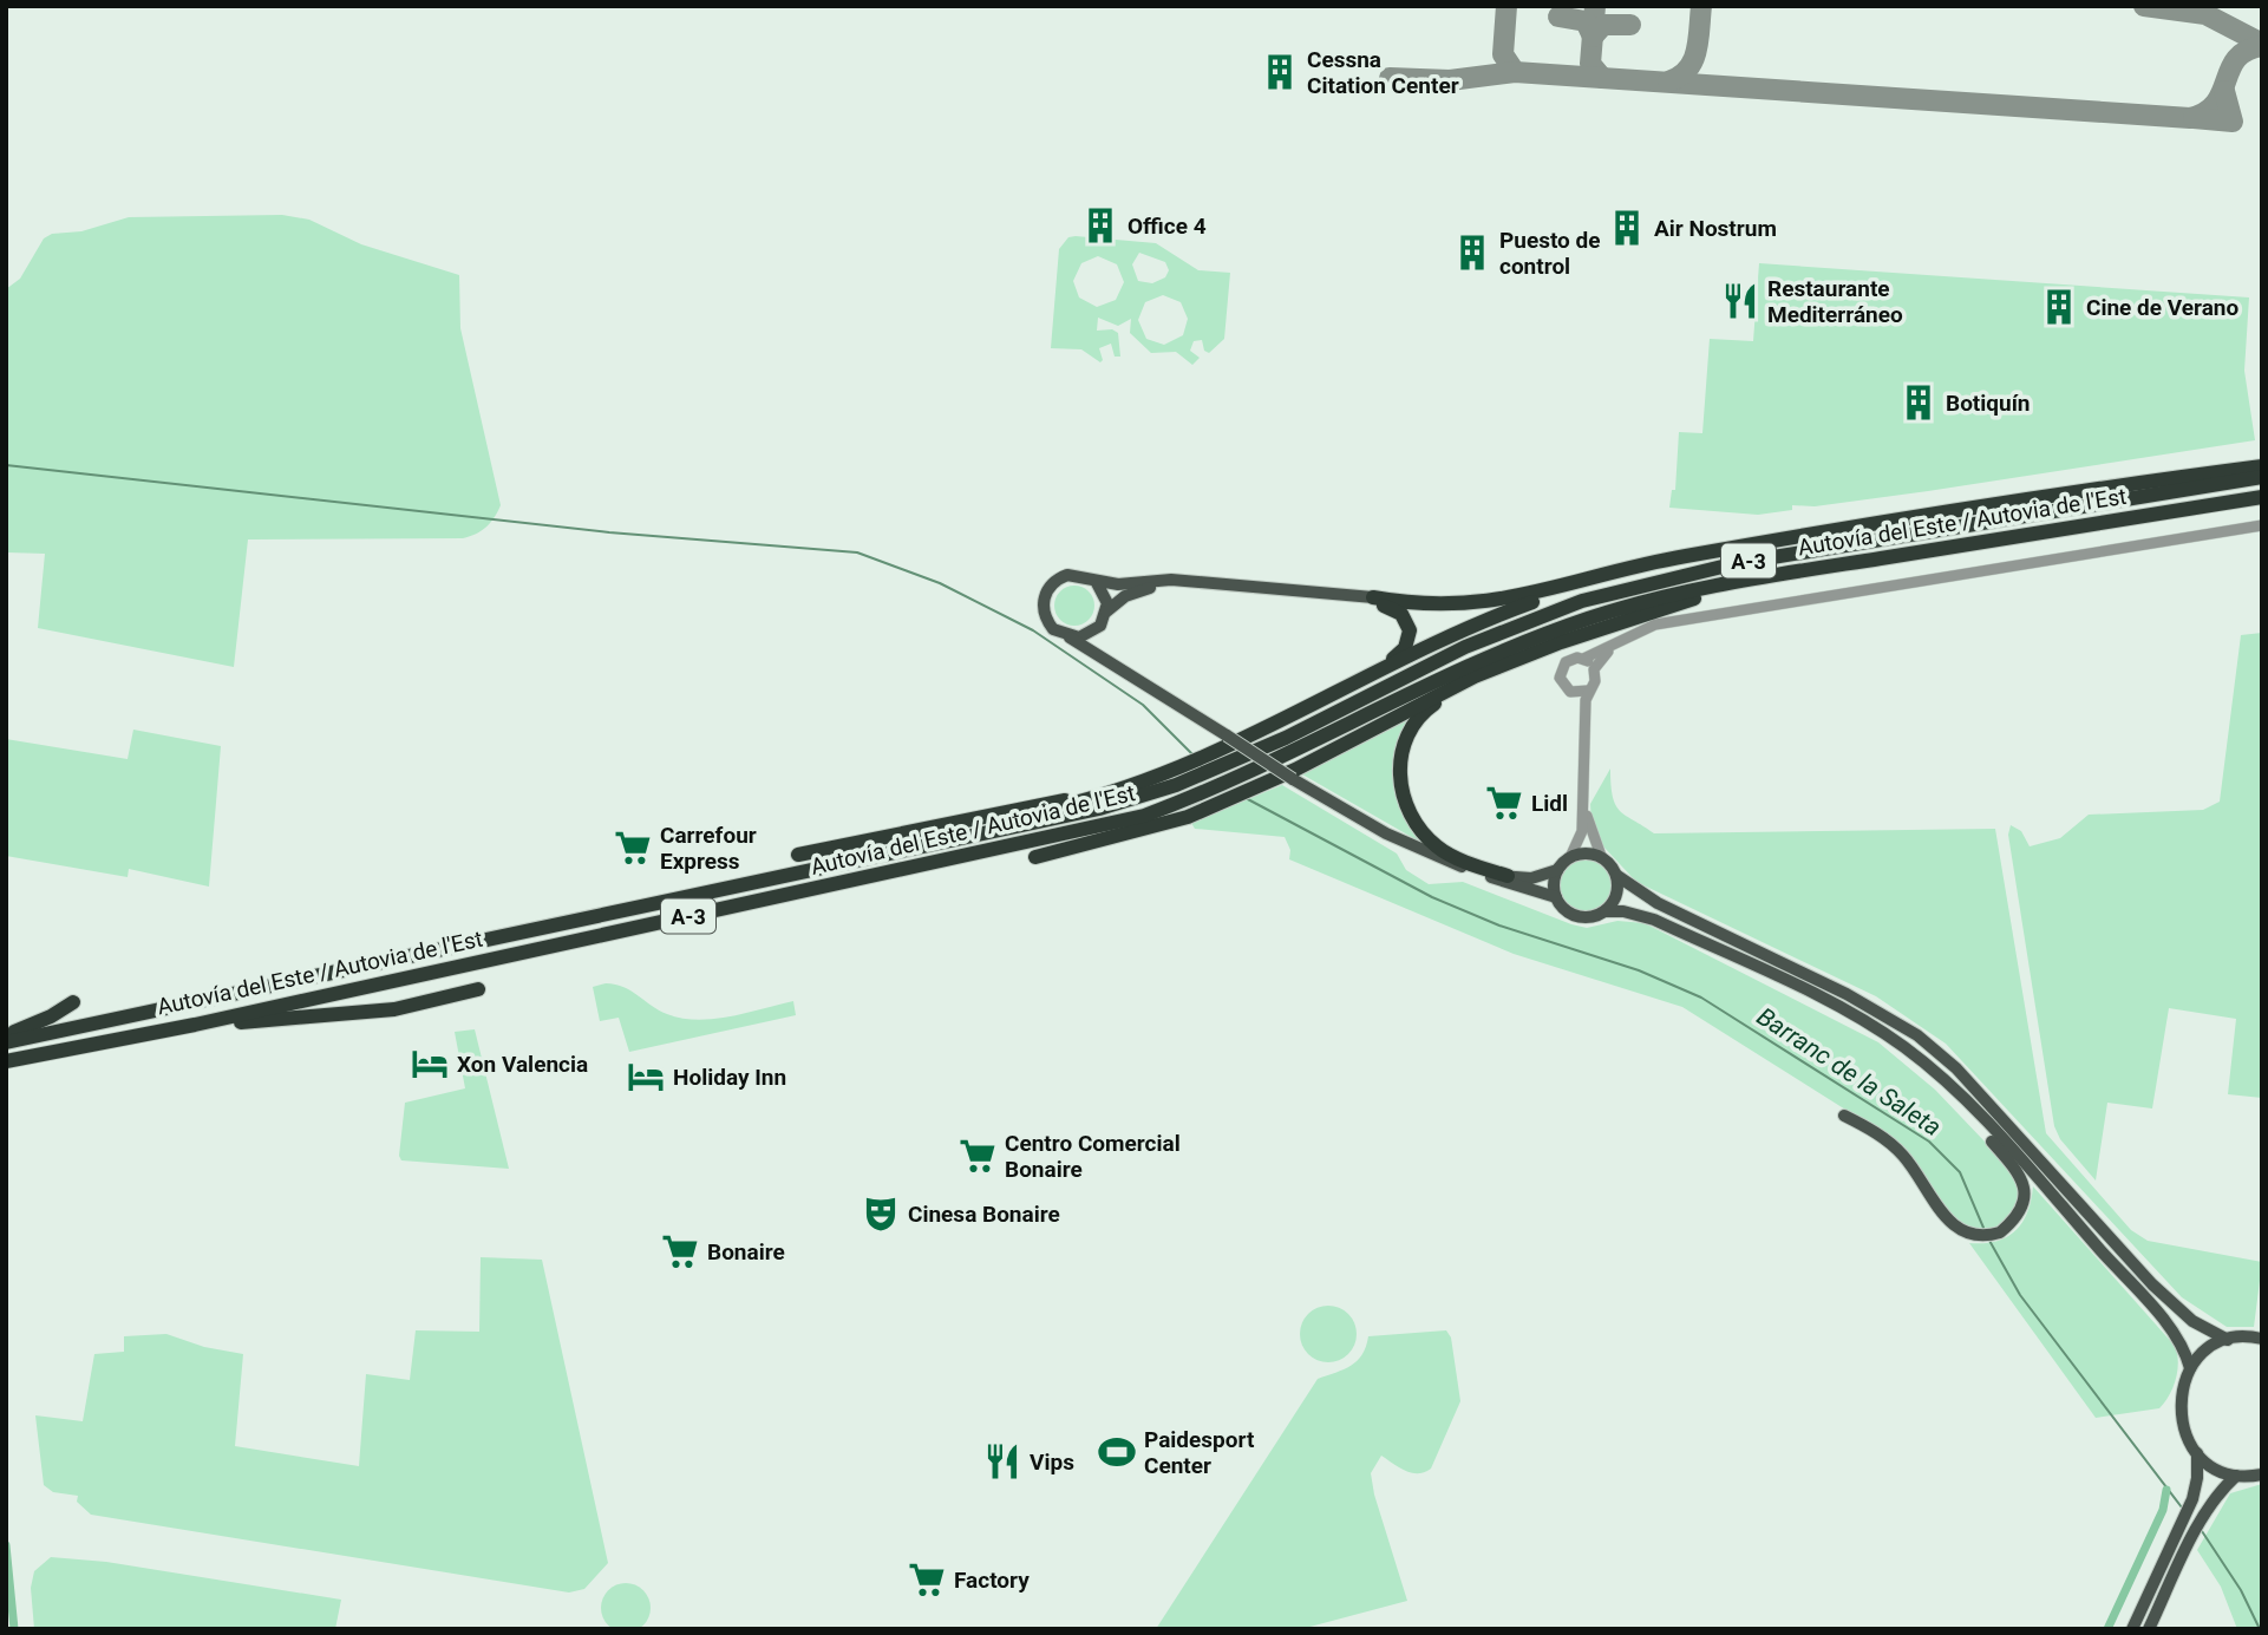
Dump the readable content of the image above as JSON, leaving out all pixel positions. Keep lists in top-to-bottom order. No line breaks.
{"streets":{"highway":["Autovía del Este / Autovia de l'Est","A-3"]},"water":["Barranc de la Saleta"],"places":{"building":["Cessna Citation Center","Office 4","Air Nostrum","Puesto de control","Cine de Verano","Botiquín"],"restaurant":["Restaurante Mediterráneo","Vips"],"supermarket":["Lidl","Carrefour Express","Centro Comercial Bonaire","Bonaire","Factory"],"hotel":["Xon Valencia","Holiday Inn"],"theatre":["Cinesa Bonaire"],"sports":["Paidesport Center"]}}
